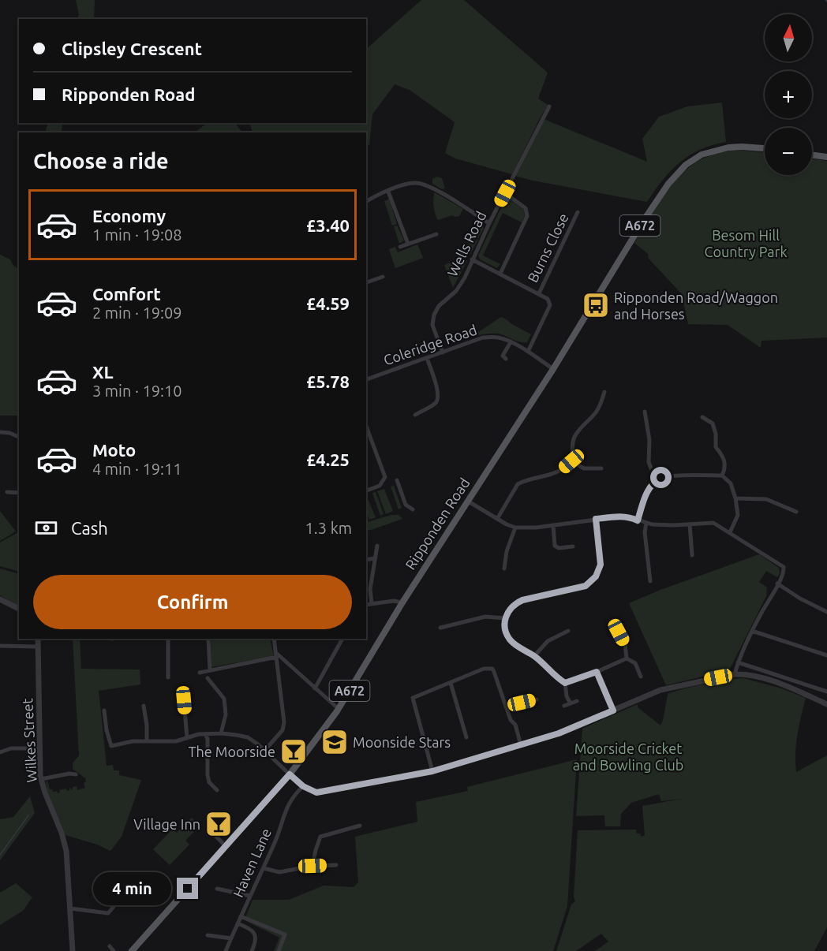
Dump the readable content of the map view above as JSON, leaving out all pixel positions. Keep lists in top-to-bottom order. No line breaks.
{"streets":{"main road":["A672","Ripponden Road"],"street":["Wells Road","Burns Close","Coleridge Road","Wilkes Street","Haven Lane"]},"crossings":[["Wells Road","Coleridge Road"],["Coleridge Road","Ripponden Road"]],"parks":["Besom Hill Country Park","Moorside Cricket and Bowling Club"],"places":{"bus stop":["Ripponden Road/Waggon and Horses"],"school or university":["Moonside Stars"],"bar":["The Moorside","Village Inn"]},"north":"top","page":{"map_buttons":["+","−"],"banner":["Clipsley Crescent","Ripponden Road"],"heading":"Choose a ride","list":[{"name":"Economy","note":"1 min · 19:08","value":"£3.40"},{"name":"Comfort","note":"2 min · 19:09","value":"£4.59"},{"name":"XL","note":"3 min · 19:10","value":"£5.78"},{"name":"Moto","note":"4 min · 19:11","value":"£4.25"}],"pay":["Cash","1.3 km"],"buttons":"Confirm","bubble":"4 min"}}
